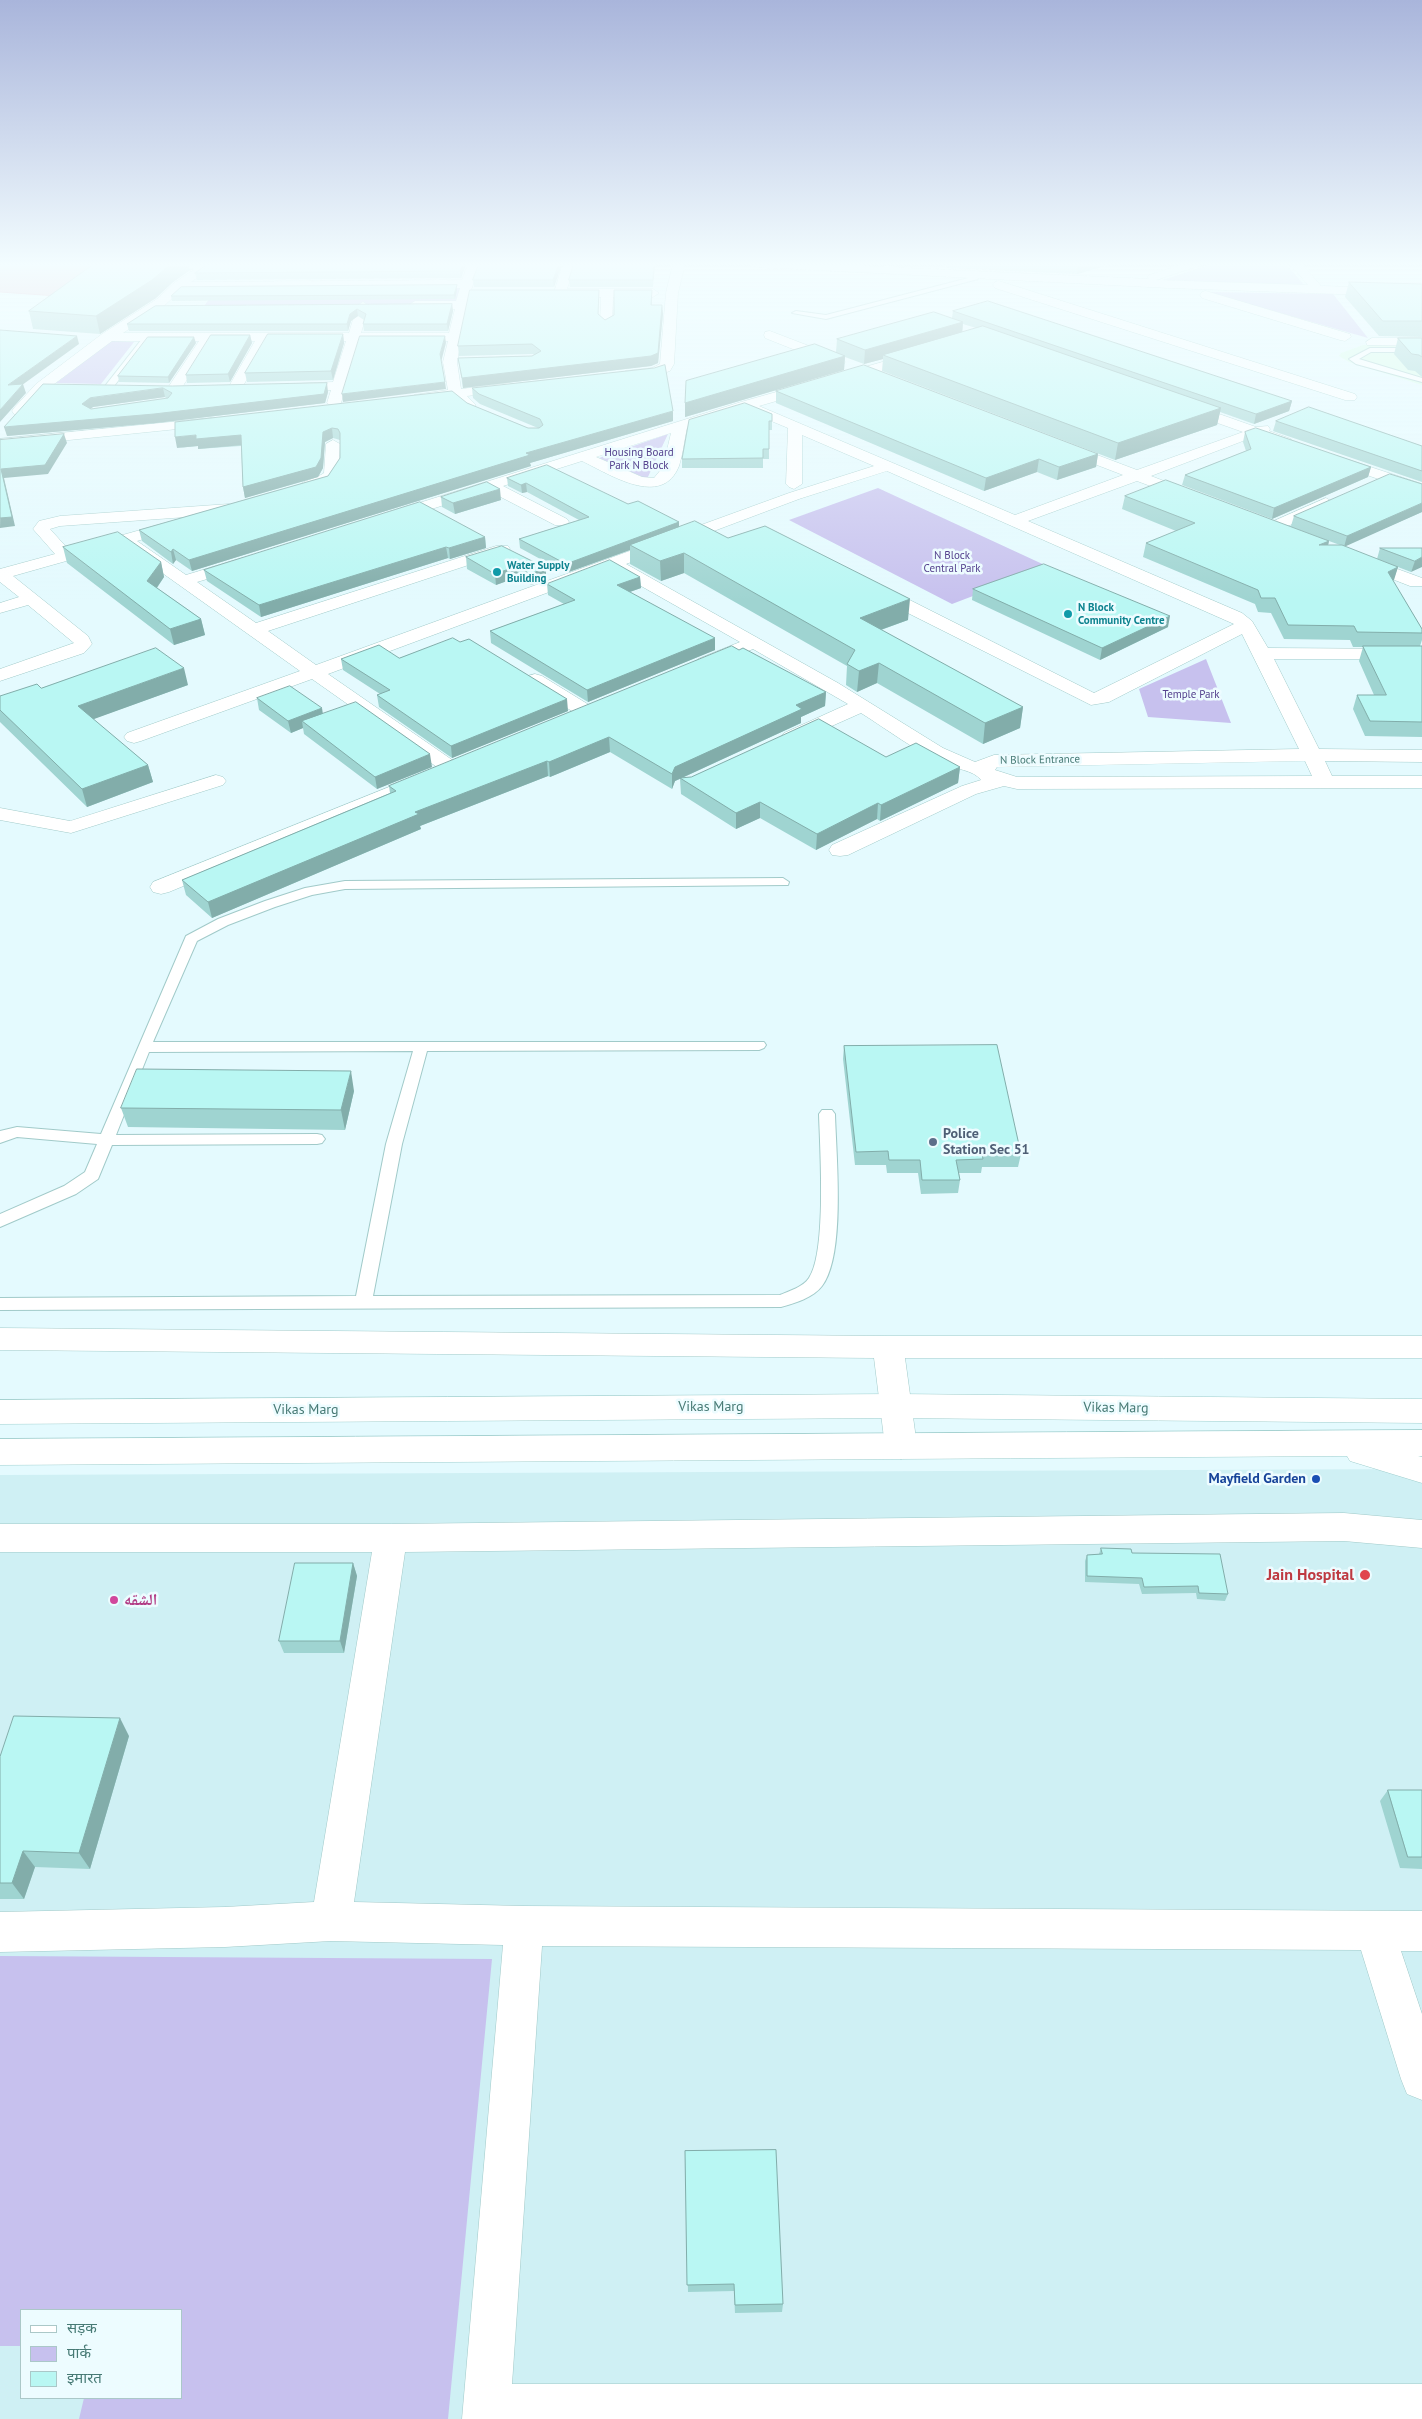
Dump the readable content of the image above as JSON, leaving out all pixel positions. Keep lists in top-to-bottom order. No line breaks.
{"streets":{"street":["N Block Entrance","Vikas Marg"]},"parks":["Housing Board Park N Block","N Block Central Park","Temple Park"],"places":["Water Supply Building","N Block Community Centre","Police Station Sec 51","Mayfield Garden","Jain Hospital","الشقه"],"legend":["सड़क","पार्क","इमारत"]}
